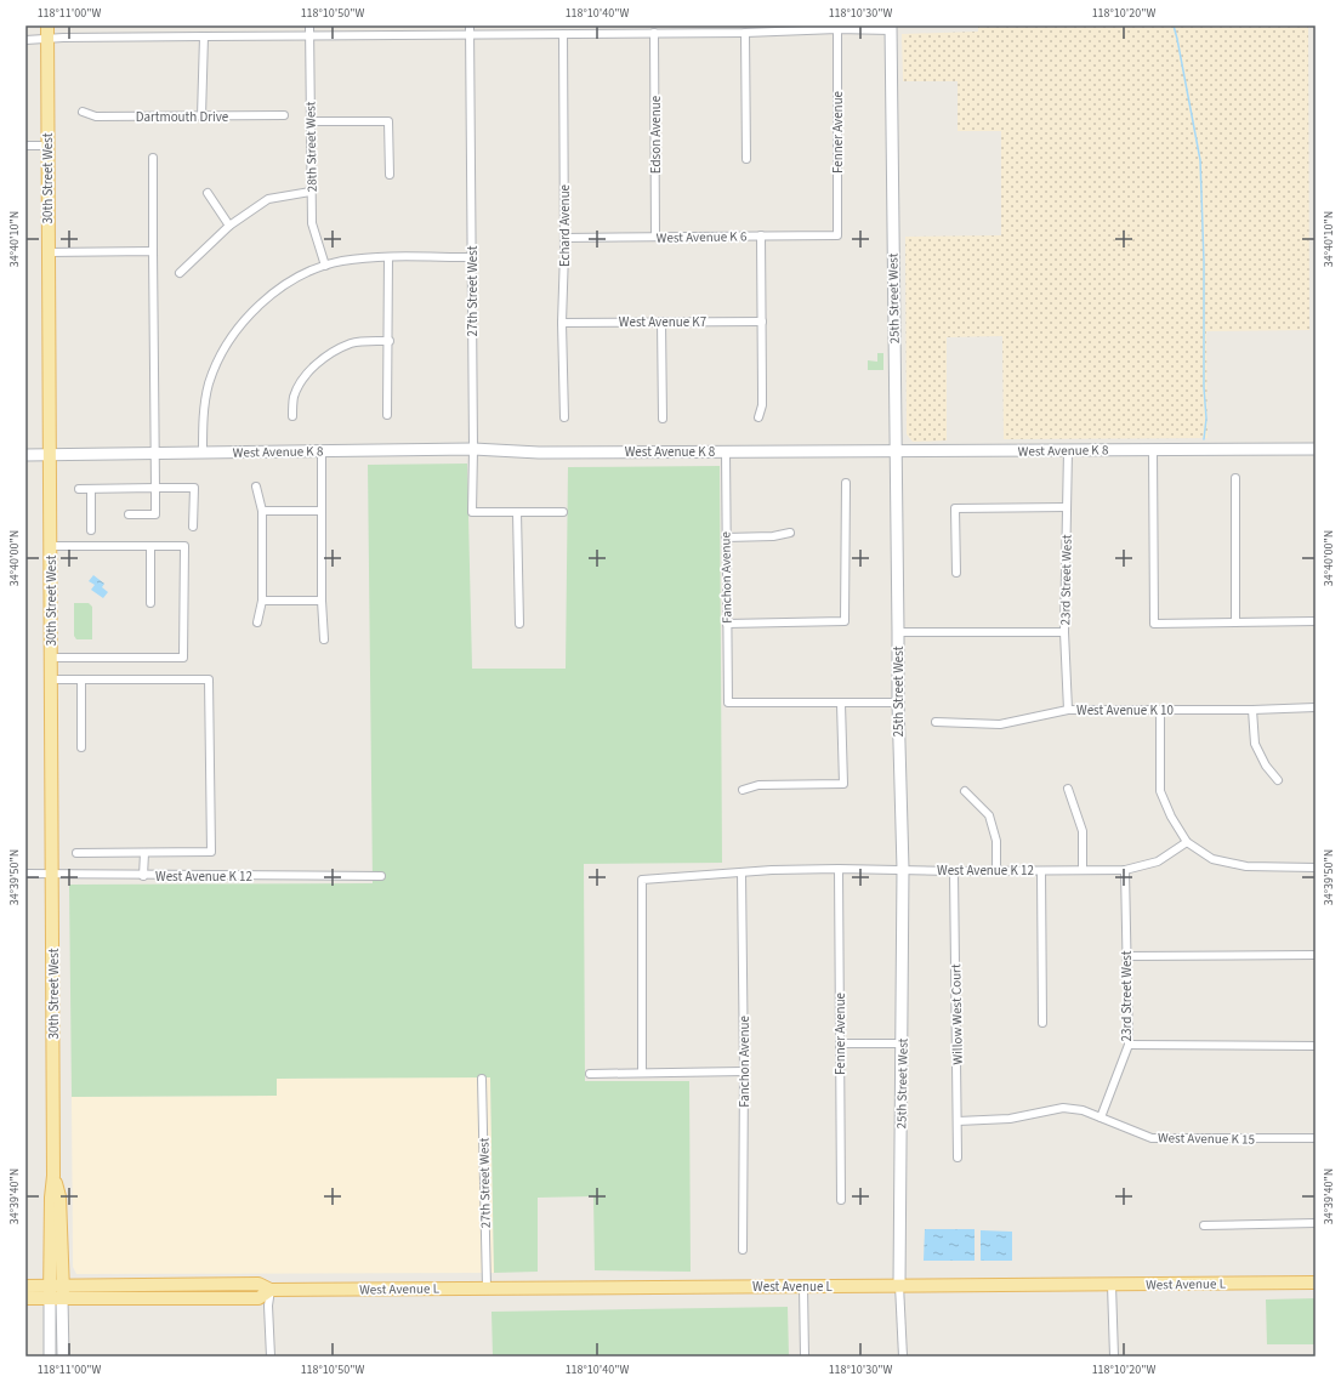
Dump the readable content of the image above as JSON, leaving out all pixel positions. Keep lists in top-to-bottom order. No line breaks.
{"streets":{"main road":["30th Street West","West Avenue L"],"street":["Dartmouth Drive","Fenner Avenue","Edson Avenue","28th Street West","Echard Avenue","West Avenue K 6","27th Street West","25th Street West","West Avenue K7","West Avenue K 8","Fanchon Avenue","23rd Street West","West Avenue K 10","West Avenue K 12","Willow West Court","West Avenue K 15"]},"crossings":[["Fenner Avenue","West Avenue K 6"],["Fenner Avenue","West Avenue K 12"],["Edson Avenue","West Avenue K 6"],["30th Street West","West Avenue K 8"],["30th Street West","West Avenue K 12"],["30th Street West","West Avenue L"],["Echard Avenue","West Avenue K 6"],["Echard Avenue","West Avenue K7"],["27th Street West","West Avenue K 8"],["27th Street West","West Avenue L"],["25th Street West","West Avenue K 8"],["25th Street West","West Avenue K 12"],["25th Street West","West Avenue L"],["West Avenue K 8","Fanchon Avenue"],["West Avenue K 8","23rd Street West"],["Fanchon Avenue","West Avenue K 12"],["23rd Street West","West Avenue K 10"],["23rd Street West","West Avenue K 12"],["23rd Street West","West Avenue K 15"],["West Avenue K 12","Willow West Court"],["Willow West Court","West Avenue K 15"]],"coordinates":["118°11'00\"W","118°10'50\"W","118°10'40\"W","118°10'30\"W","118°10'20\"W","34°40'10\"N","34°40'00\"N","34°39'50\"N","34°39'40\"N"]}
